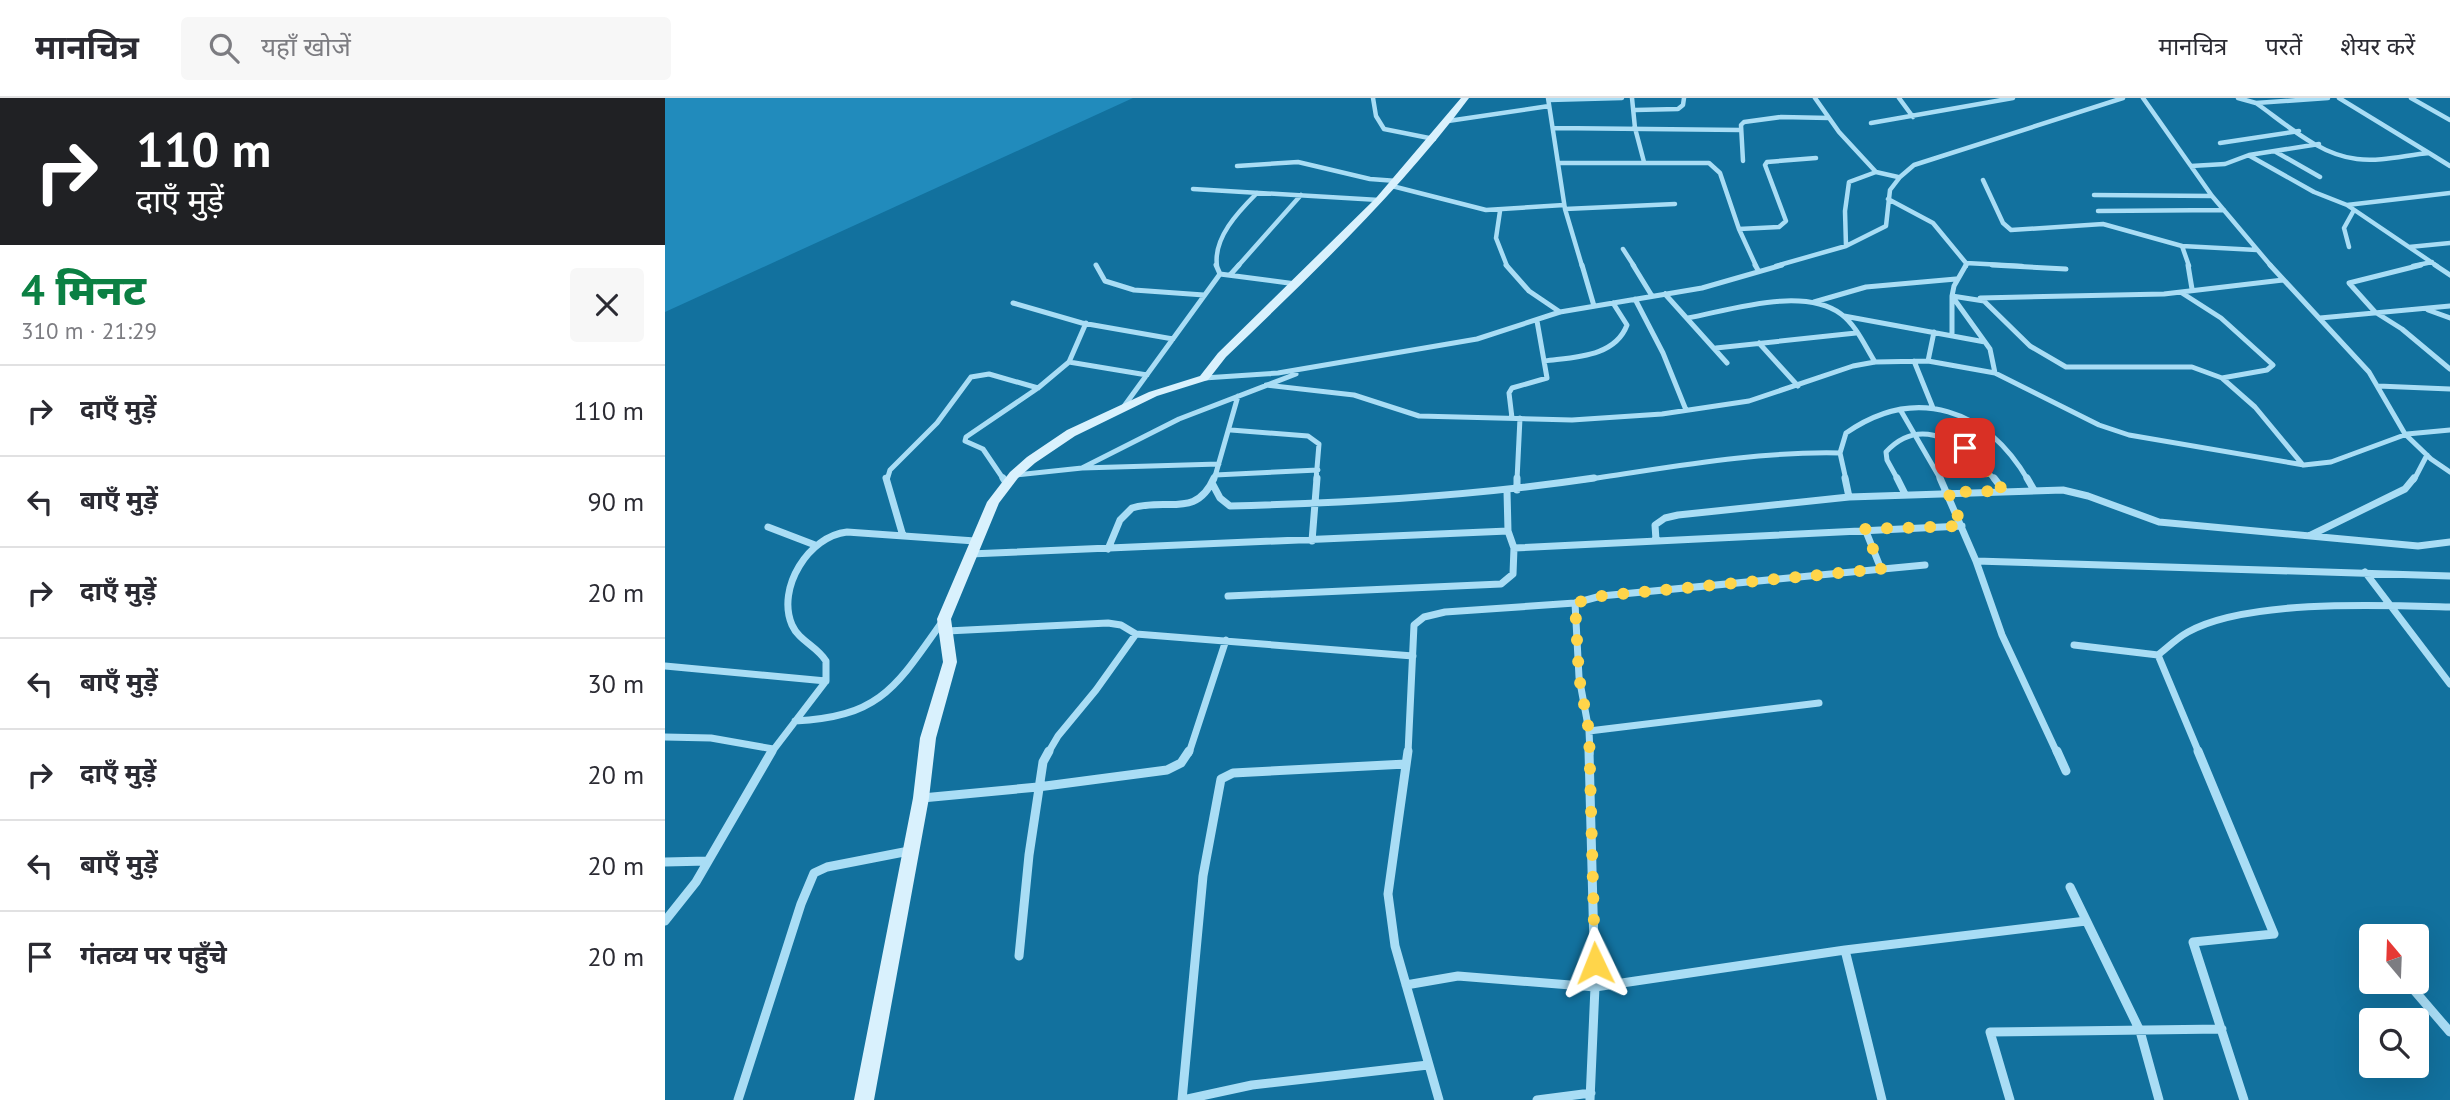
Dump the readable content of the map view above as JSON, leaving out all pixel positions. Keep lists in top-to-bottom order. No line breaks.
{"north":"top","page":{"header":"मानचित्र","search":"यहाँ खोजें","nav":["मानचित्र","परतें","शेयर करें"],"turn":["110 m","दाएँ मुड़ें"],"heading":["4 मिनट","310 m · 21:29"],"list":[{"name":"दाएँ मुड़ें","value":"110 m"},{"name":"बाएँ मुड़ें","value":"90 m"},{"name":"दाएँ मुड़ें","value":"20 m"},{"name":"बाएँ मुड़ें","value":"30 m"},{"name":"दाएँ मुड़ें","value":"20 m"},{"name":"बाएँ मुड़ें","value":"20 m"},{"name":"गंतव्य पर पहुँचे","value":"20 m"}]}}
